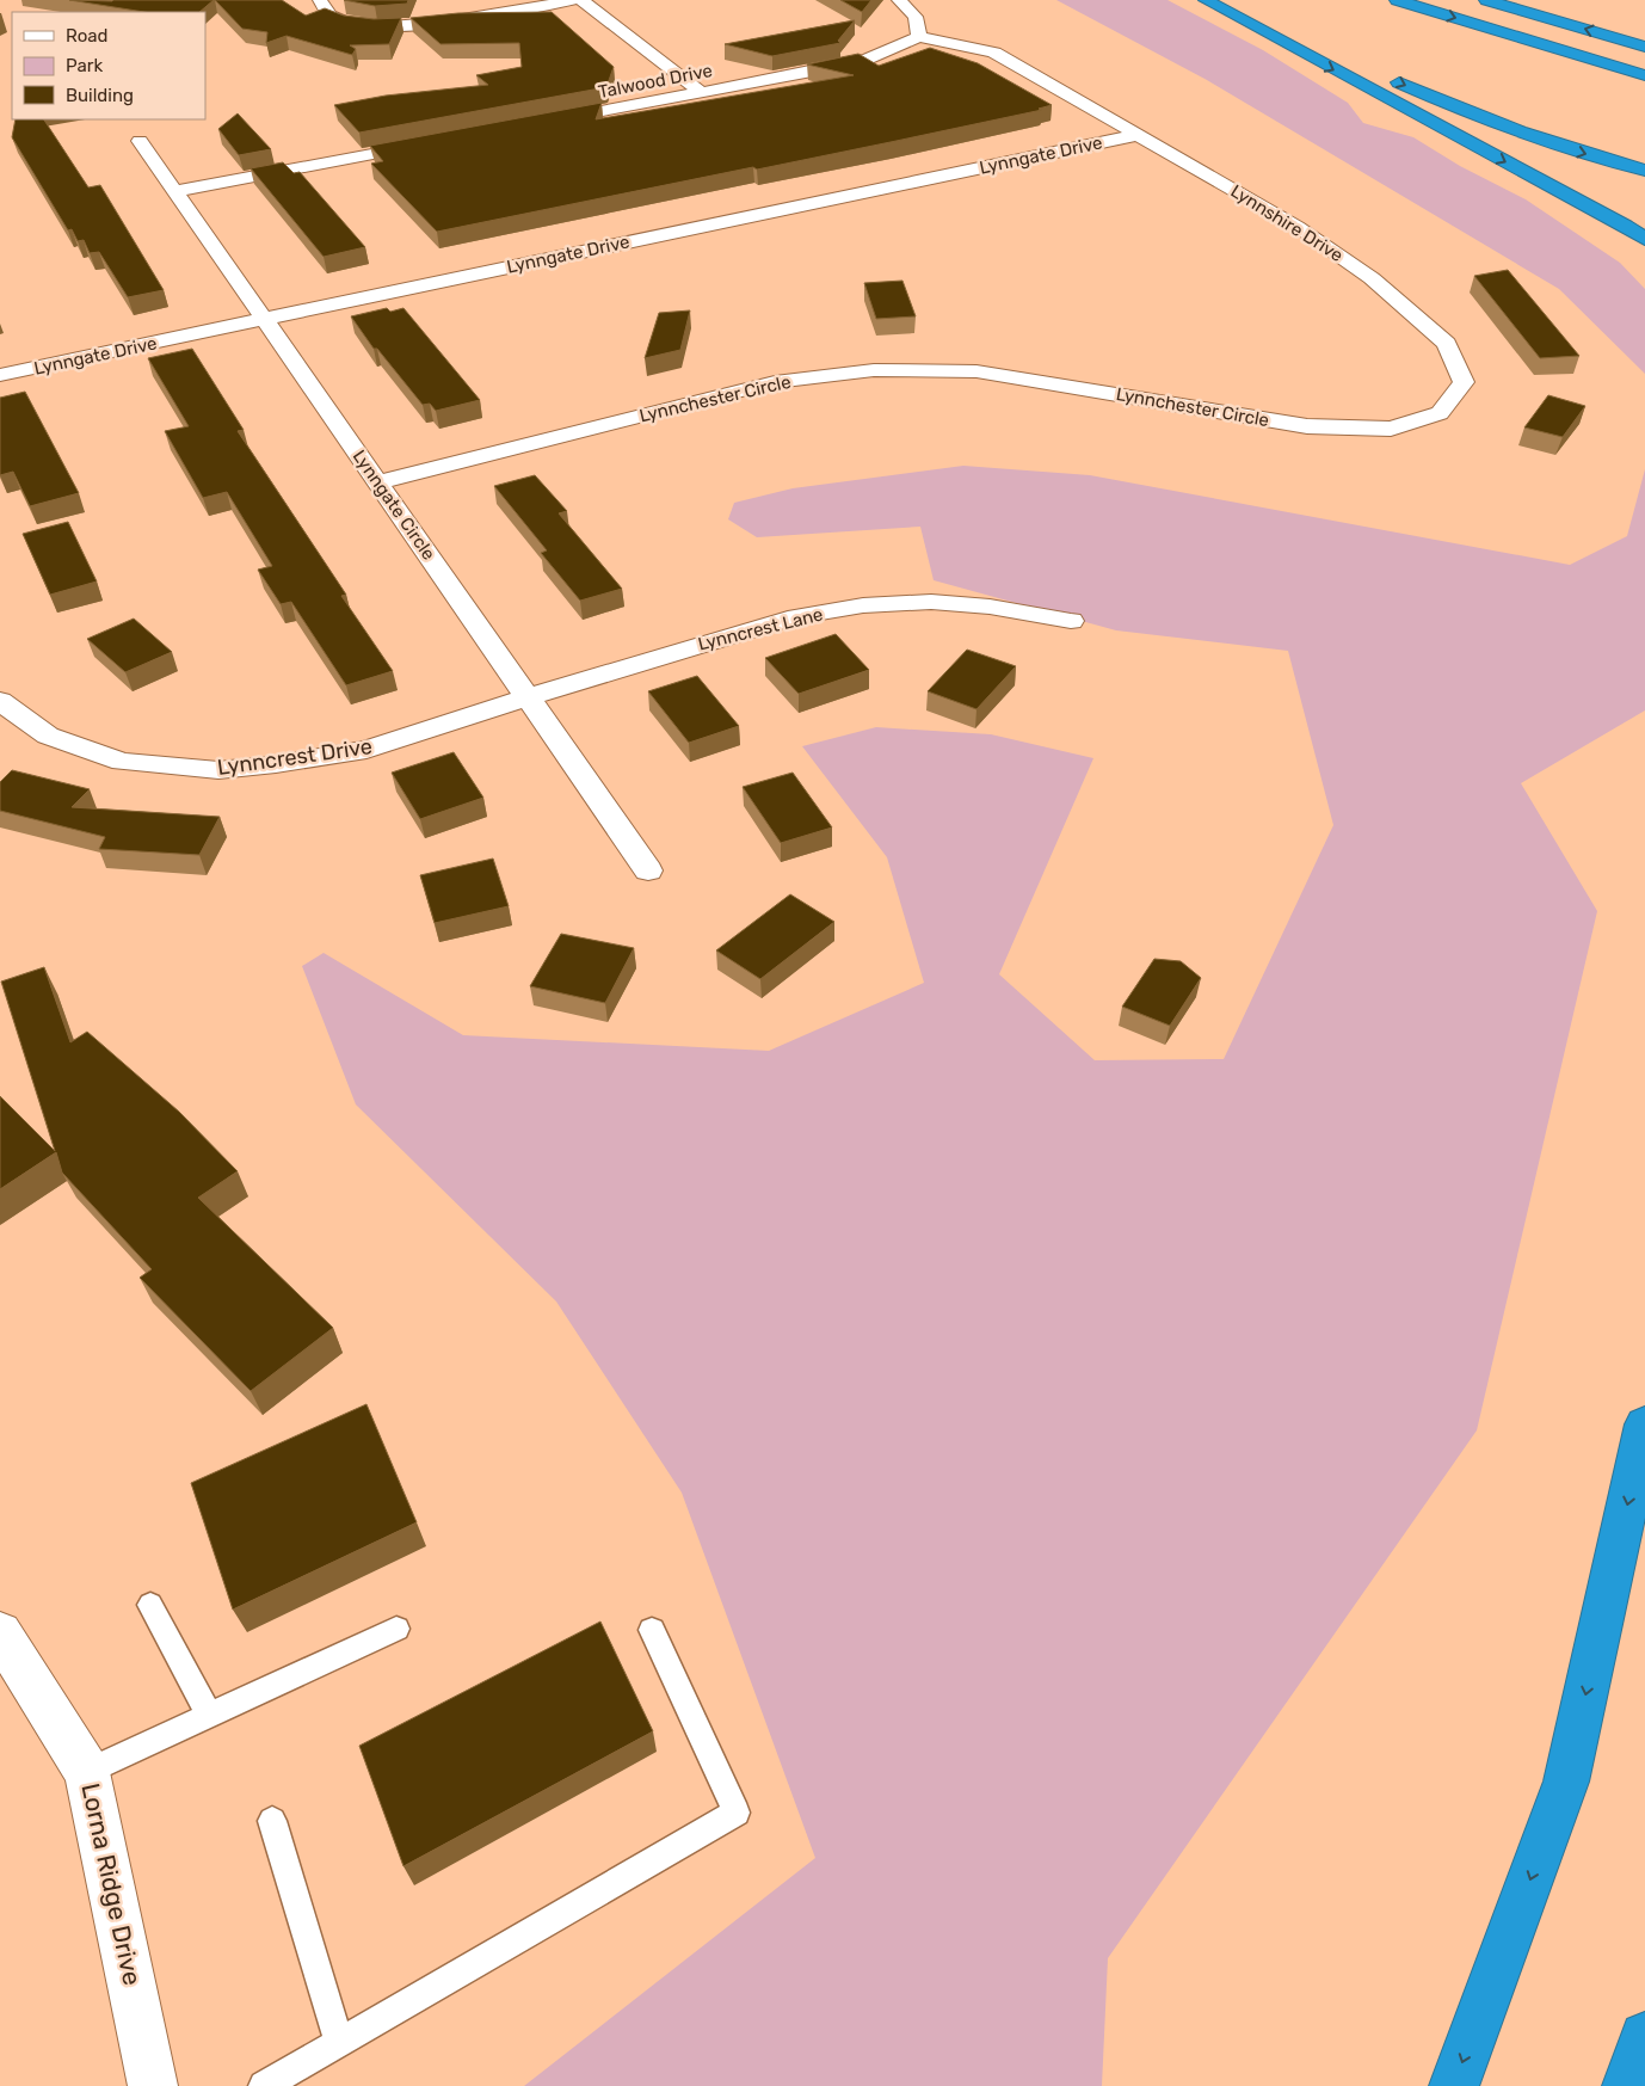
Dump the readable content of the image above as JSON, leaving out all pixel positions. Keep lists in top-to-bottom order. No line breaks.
{"streets":{"street":["Talwood Drive","Lynngate Drive","Lynnshire Drive","Lynnchester Circle","Lynngate Circle","Lynncrest Lane","Lynncrest Drive","Lorna Ridge Drive"]},"crossings":[["Talwood Drive","Lynnshire Drive"],["Lynngate Drive","Lynnshire Drive"],["Lynngate Drive","Lynngate Circle"],["Lynnshire Drive","Lynnchester Circle"],["Lynnchester Circle","Lynngate Circle"],["Lynngate Circle","Lynncrest Lane"],["Lynngate Circle","Lynncrest Drive"],["Lynncrest Lane","Lynncrest Drive"]],"legend":["Road","Park","Building"]}
